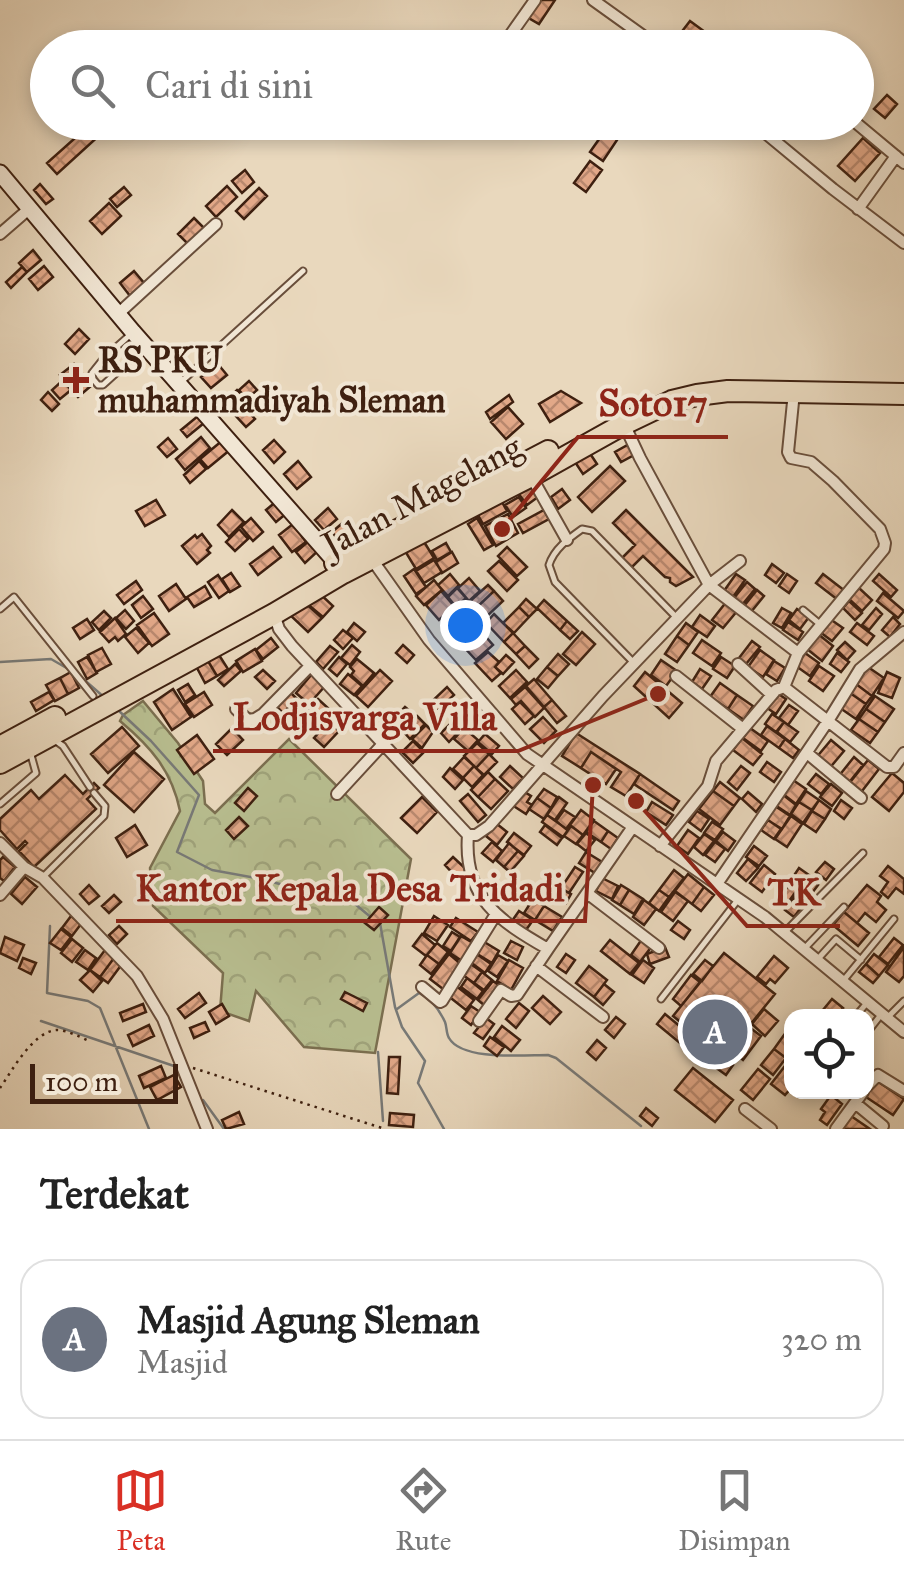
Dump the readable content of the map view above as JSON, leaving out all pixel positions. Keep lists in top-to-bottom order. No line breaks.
{"streets":{"highway":["Jalan Magelang"]},"places":{"health":["RS PKU muhammadiyah Sleman"],"other":["Soto17","Lodjisvarga Villa","Kantor Kepala Desa Tridadi","TK"]},"scale_bar":"100 m","page":{"search":"Cari di sini","pins":"A","scale":"100 m","heading":"Terdekat","list":[{"mark":"A","name":"Masjid Agung Sleman","note":"Masjid","value":"320 m"}],"nav":["Peta","Rute","Disimpan"]}}
